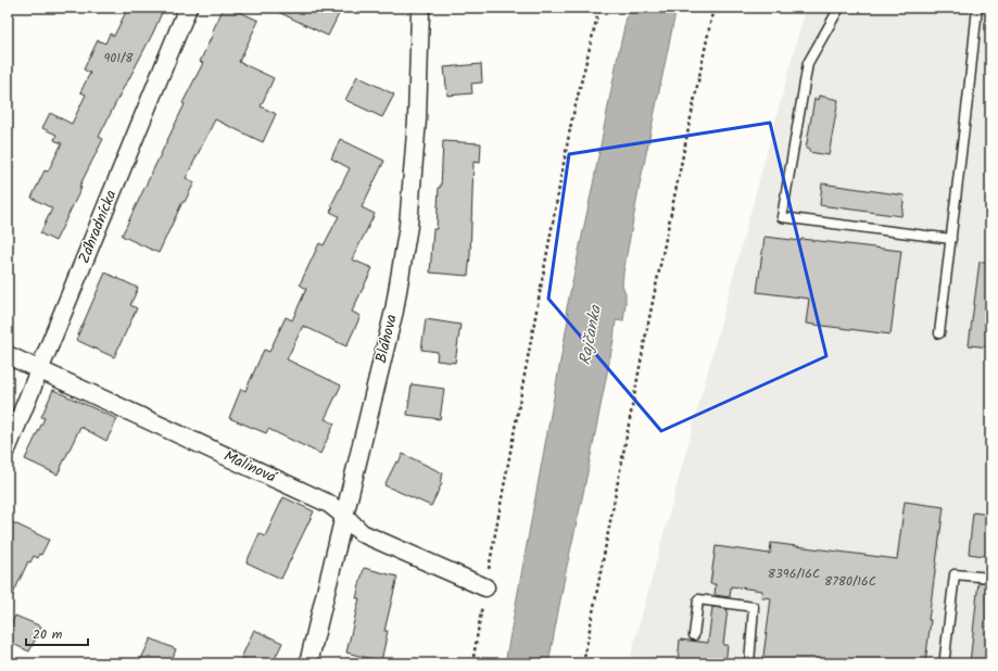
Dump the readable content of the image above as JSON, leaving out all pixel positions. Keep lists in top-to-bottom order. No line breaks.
{"streets":{"street":["Záhradnícka","Bláhova","Malinová"]},"crossings":[["Záhradnícka","Malinová"],["Bláhova","Malinová"]],"water":["Rajčanka"],"house_numbers":["901/8","8396/16C","8780/16C"],"scale_bar":"20 m"}
